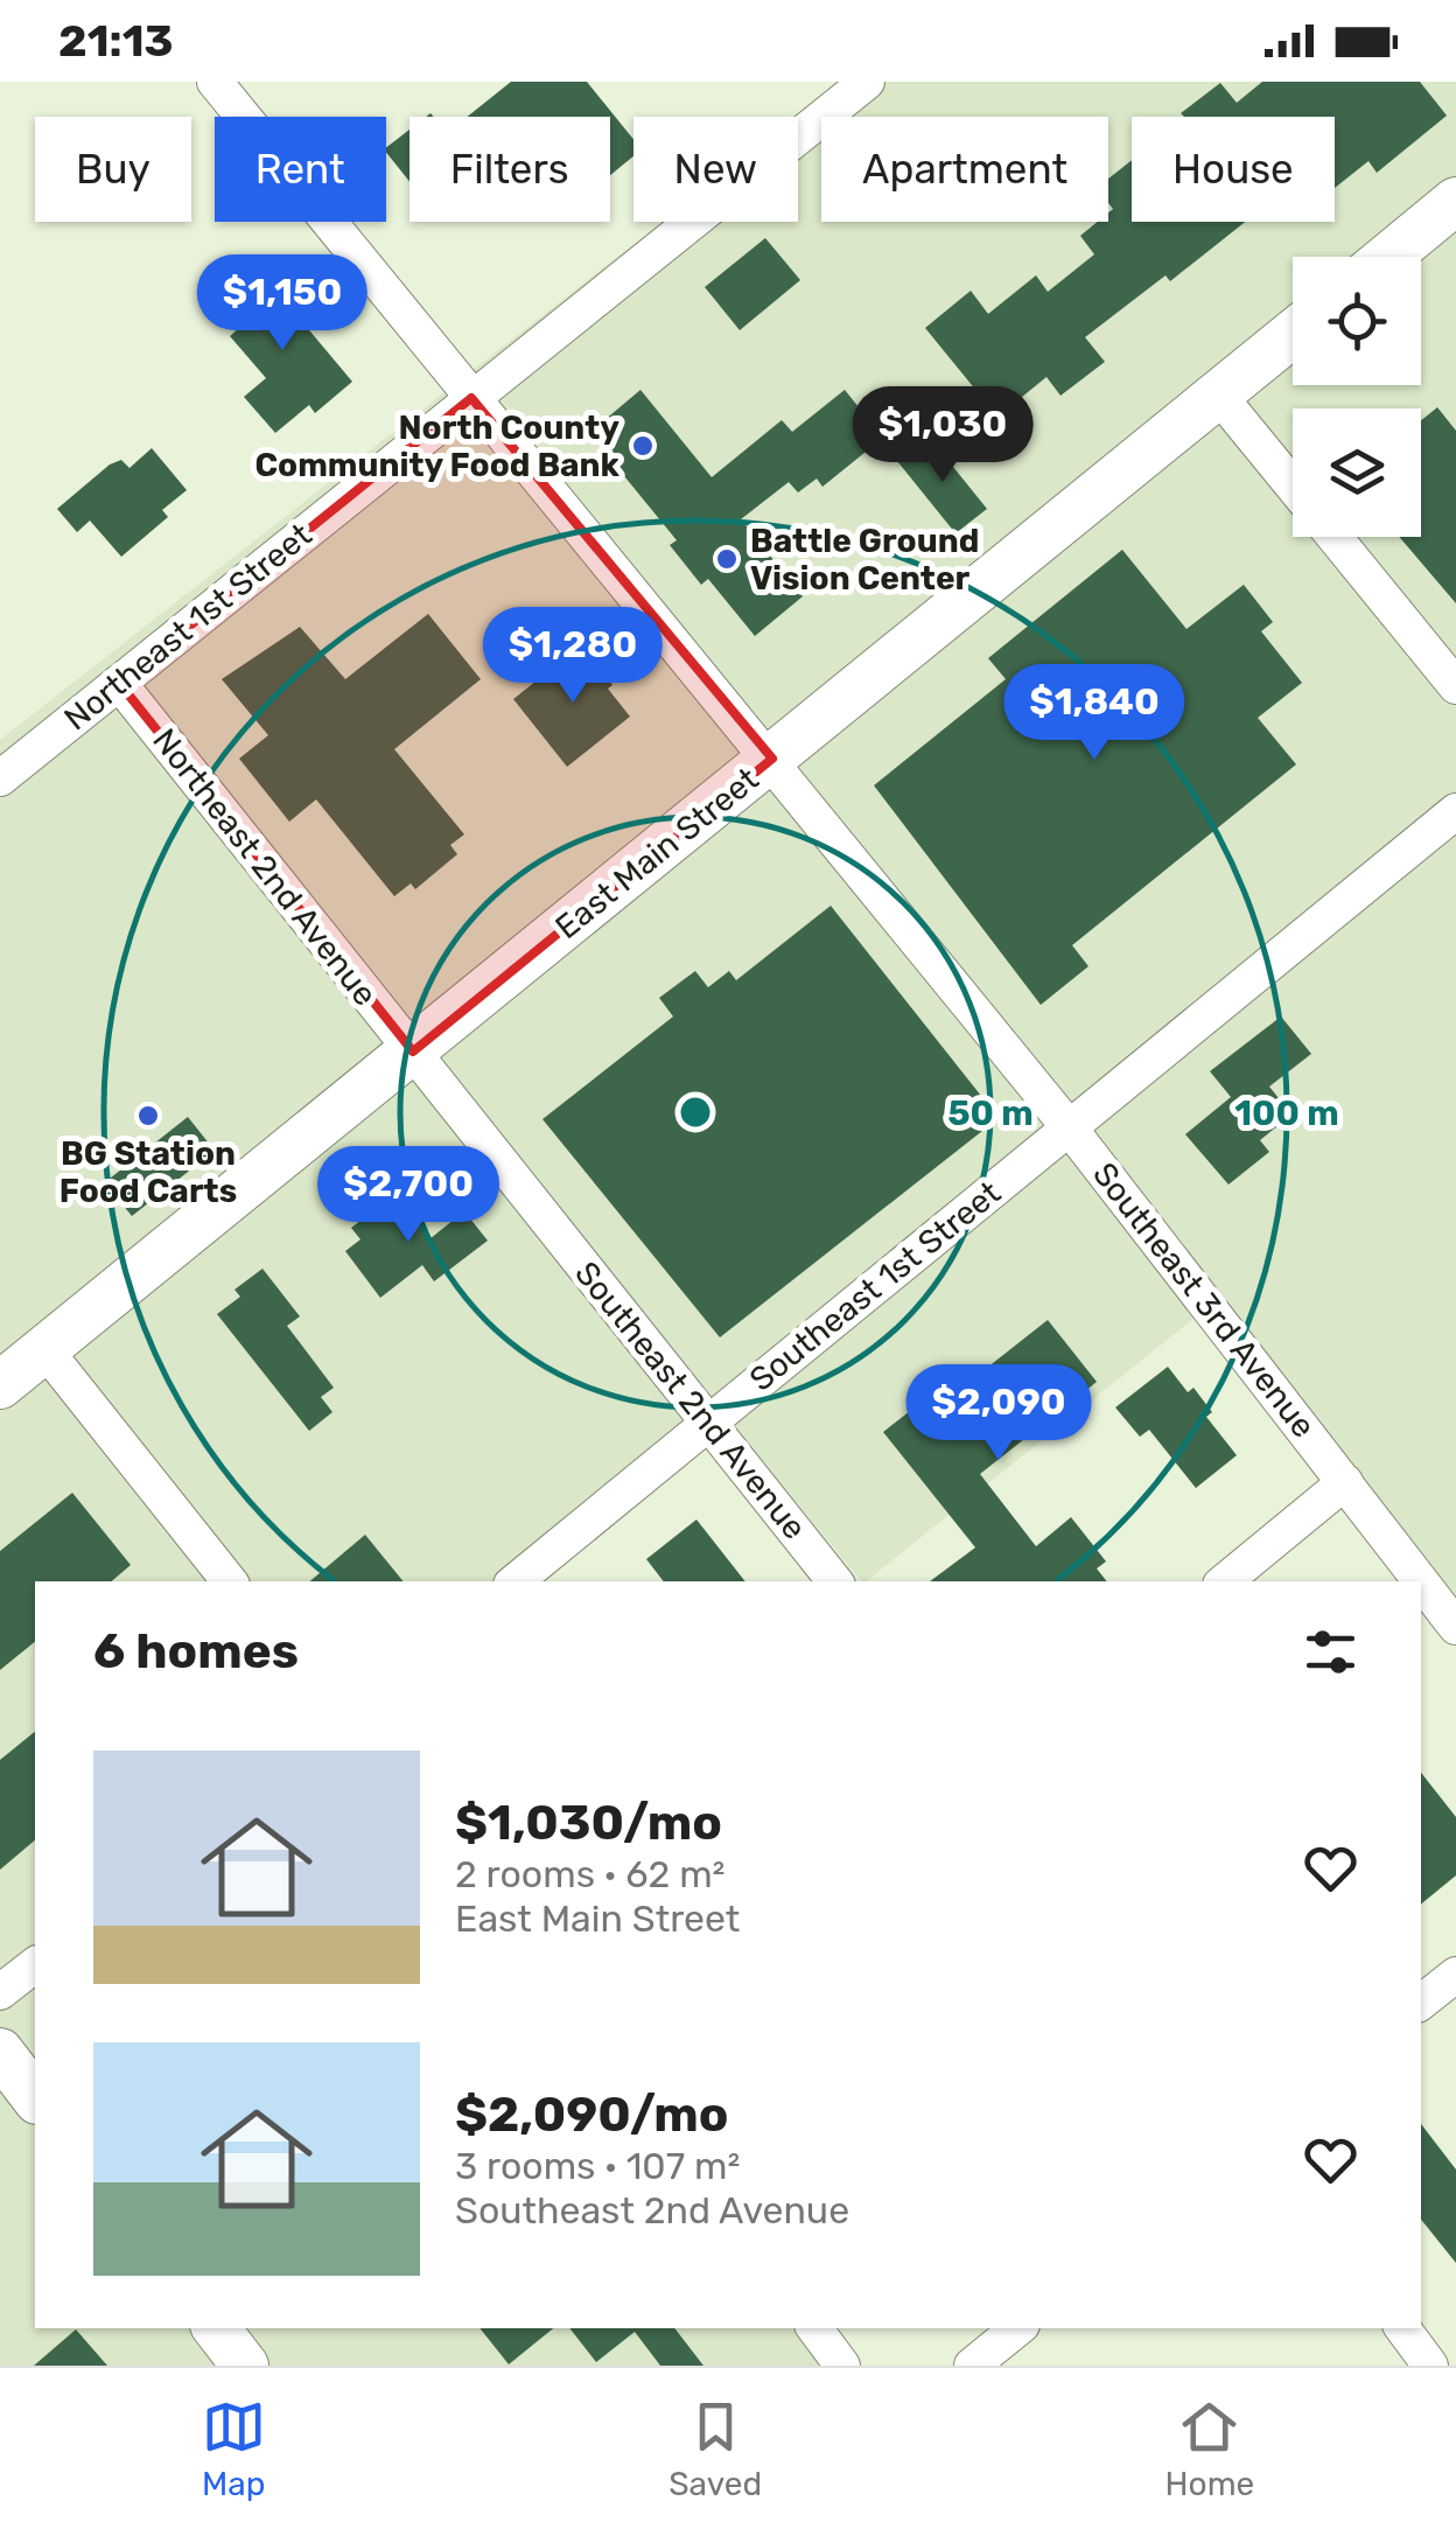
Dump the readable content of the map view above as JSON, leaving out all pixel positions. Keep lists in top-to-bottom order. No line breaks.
{"streets":{"main road":["East Main Street"],"street":["Northeast 1st Street","Northeast 2nd Avenue","Southeast 1st Street","Southeast 3rd Avenue","Southeast 2nd Avenue"]},"crossings":[["Northeast 1st Street","Northeast 2nd Avenue"],["Northeast 1st Street","Southeast 3rd Avenue"],["East Main Street","Northeast 2nd Avenue"],["East Main Street","Southeast 3rd Avenue"],["East Main Street","Southeast 2nd Avenue"],["Northeast 2nd Avenue","Southeast 2nd Avenue"],["Southeast 1st Street","Southeast 3rd Avenue"],["Southeast 1st Street","Southeast 2nd Avenue"]],"places":["North County Community Food Bank","Battle Ground Vision Center","BG Station Food Carts"],"page":{"status":"21:13","chip":["Buy","Rent","Filters","New","Apartment","House"],"price":["$1,150","$1,030","$1,280","$1,840","$2,700","$2,090"],"heading":"6 homes","list":[{"name":"$1,030/mo","note":"2 rooms · 62 m² · East Main Street"},{"name":"$2,090/mo","note":"3 rooms · 107 m² · Southeast 2nd Avenue"}],"tabs":["Map","Saved","Home"]},"rings":["50 m","100 m"]}
